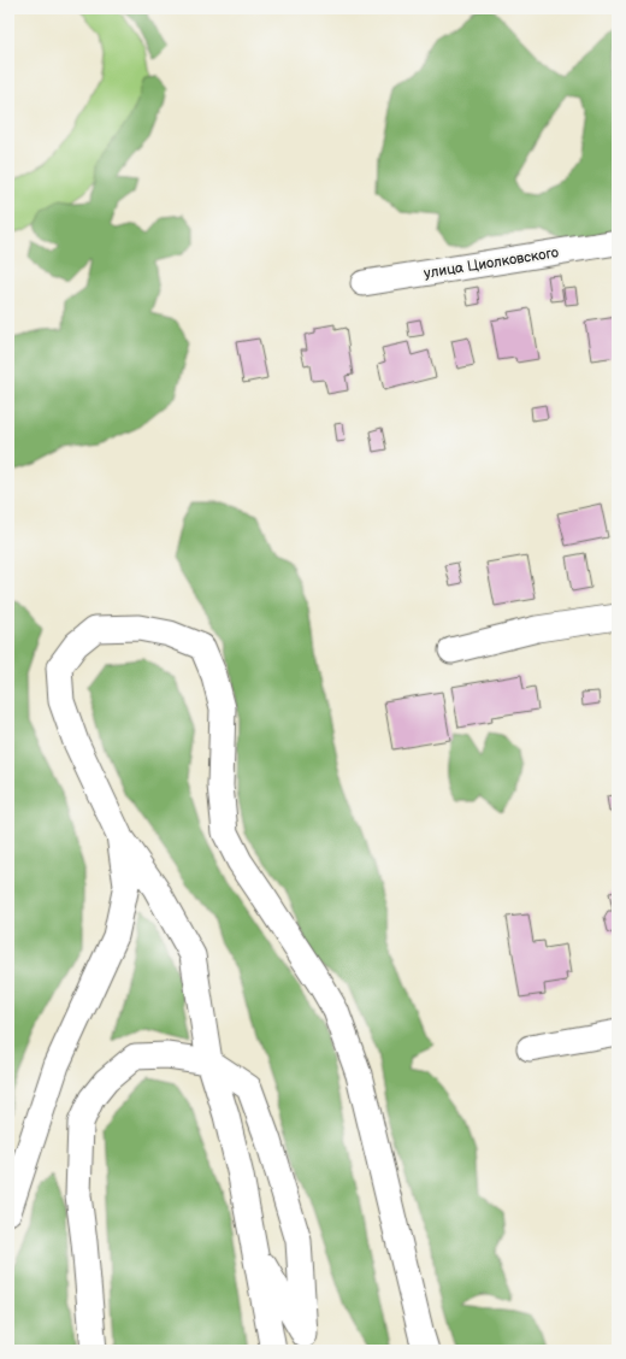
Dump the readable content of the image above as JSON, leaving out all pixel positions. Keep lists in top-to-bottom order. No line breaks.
{"streets":{"street":["улица Циолковского"]}}
